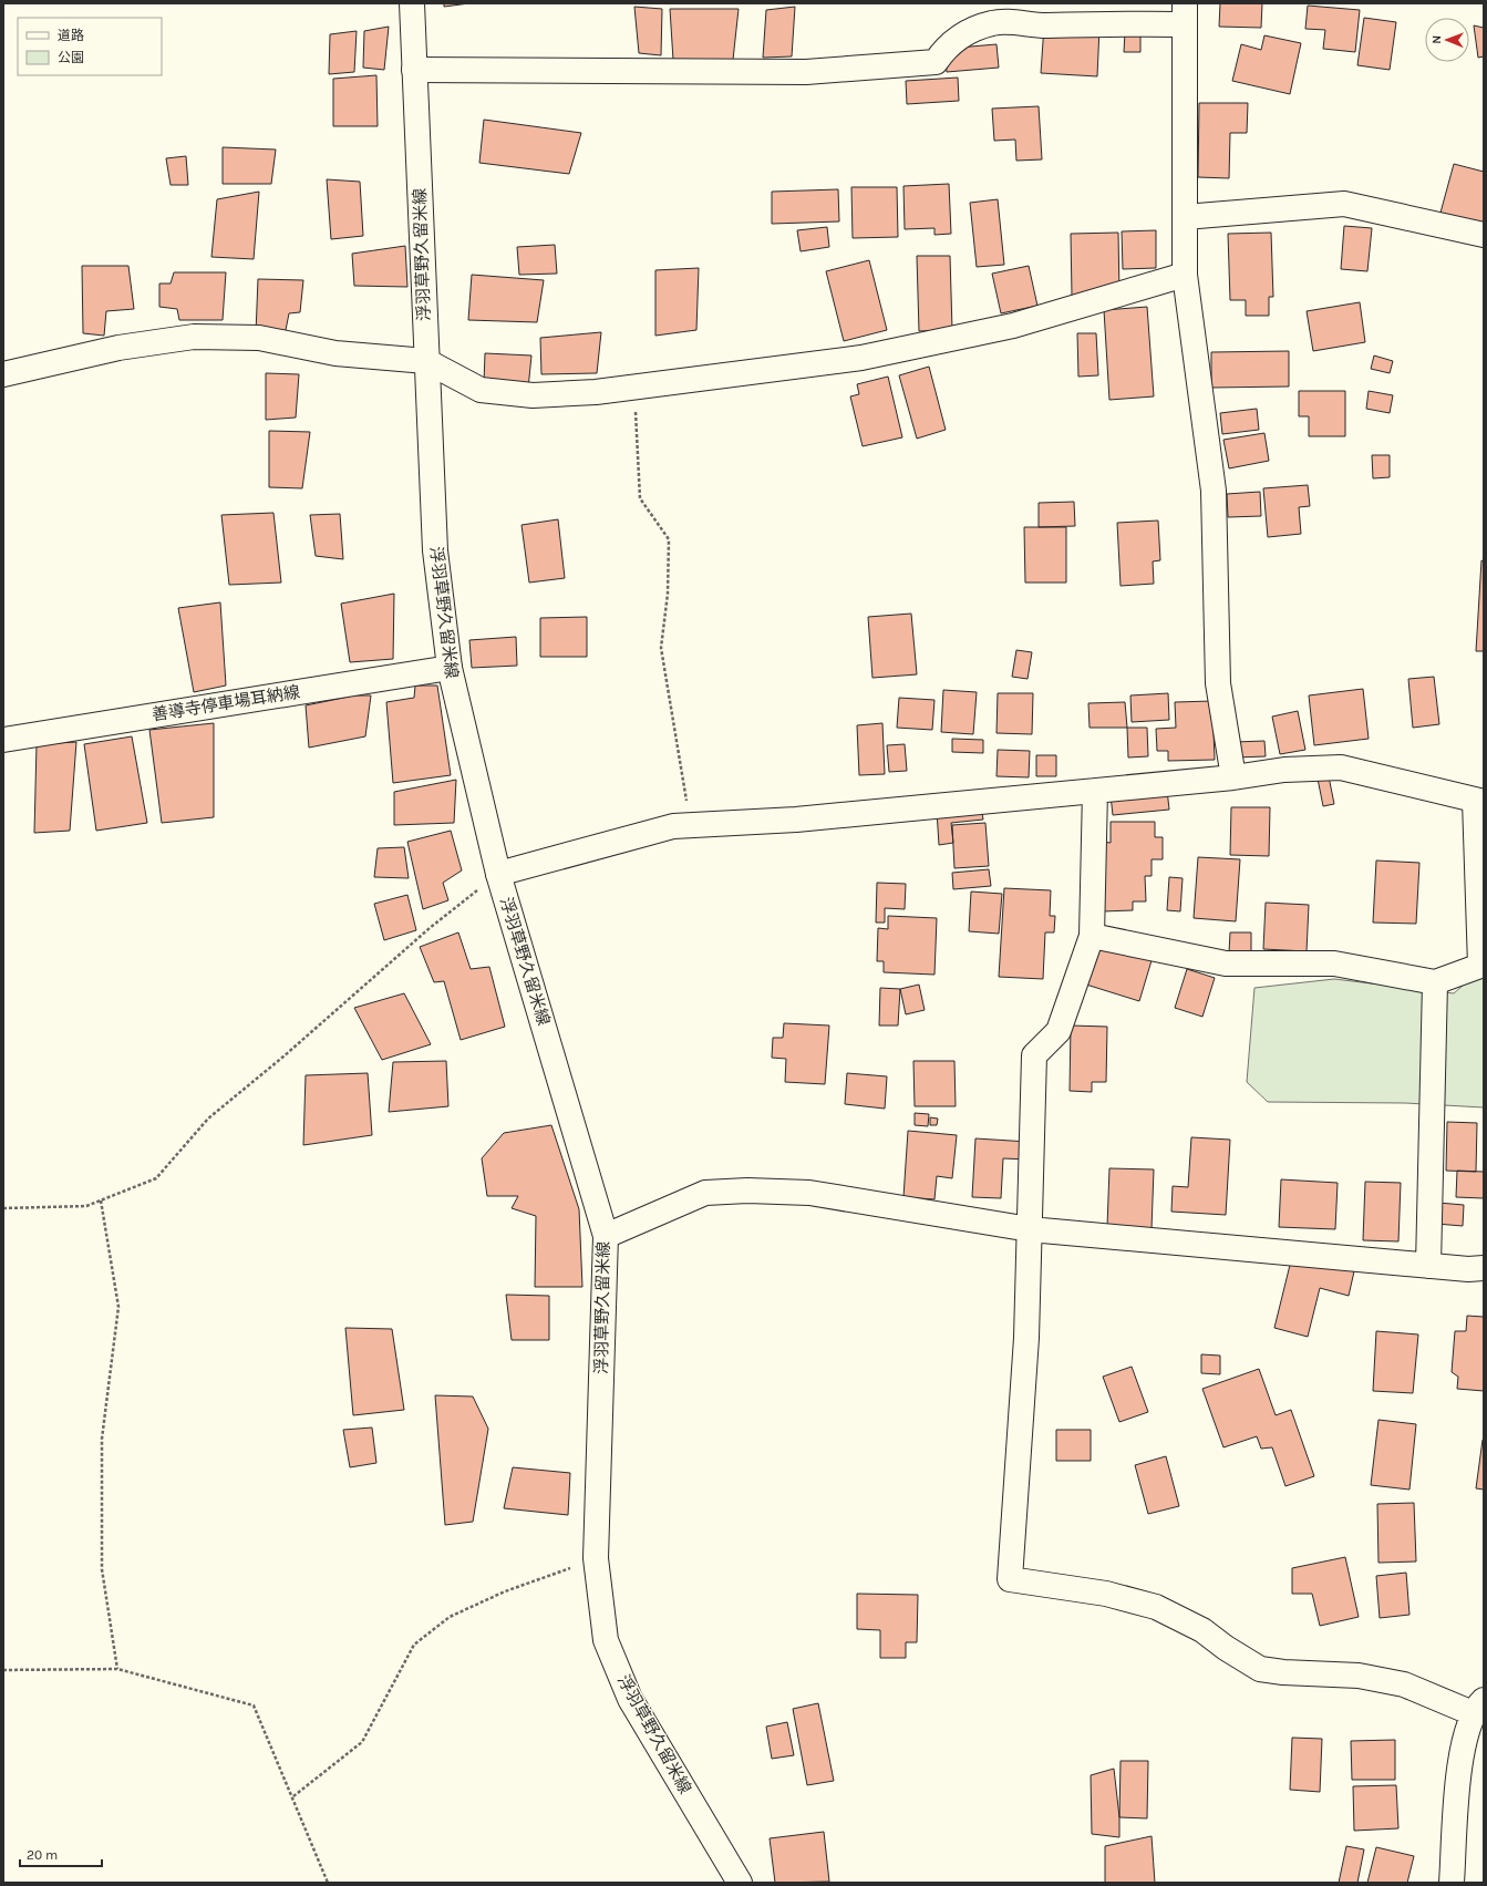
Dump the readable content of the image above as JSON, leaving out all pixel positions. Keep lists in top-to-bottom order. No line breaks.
{"streets":{"street":["浮羽草野久留米線","善導寺停車場耳納線"]},"crossings":[["浮羽草野久留米線","善導寺停車場耳納線"]],"legend":["道路","公園"],"scale_bar":"20 m","north":"left"}
